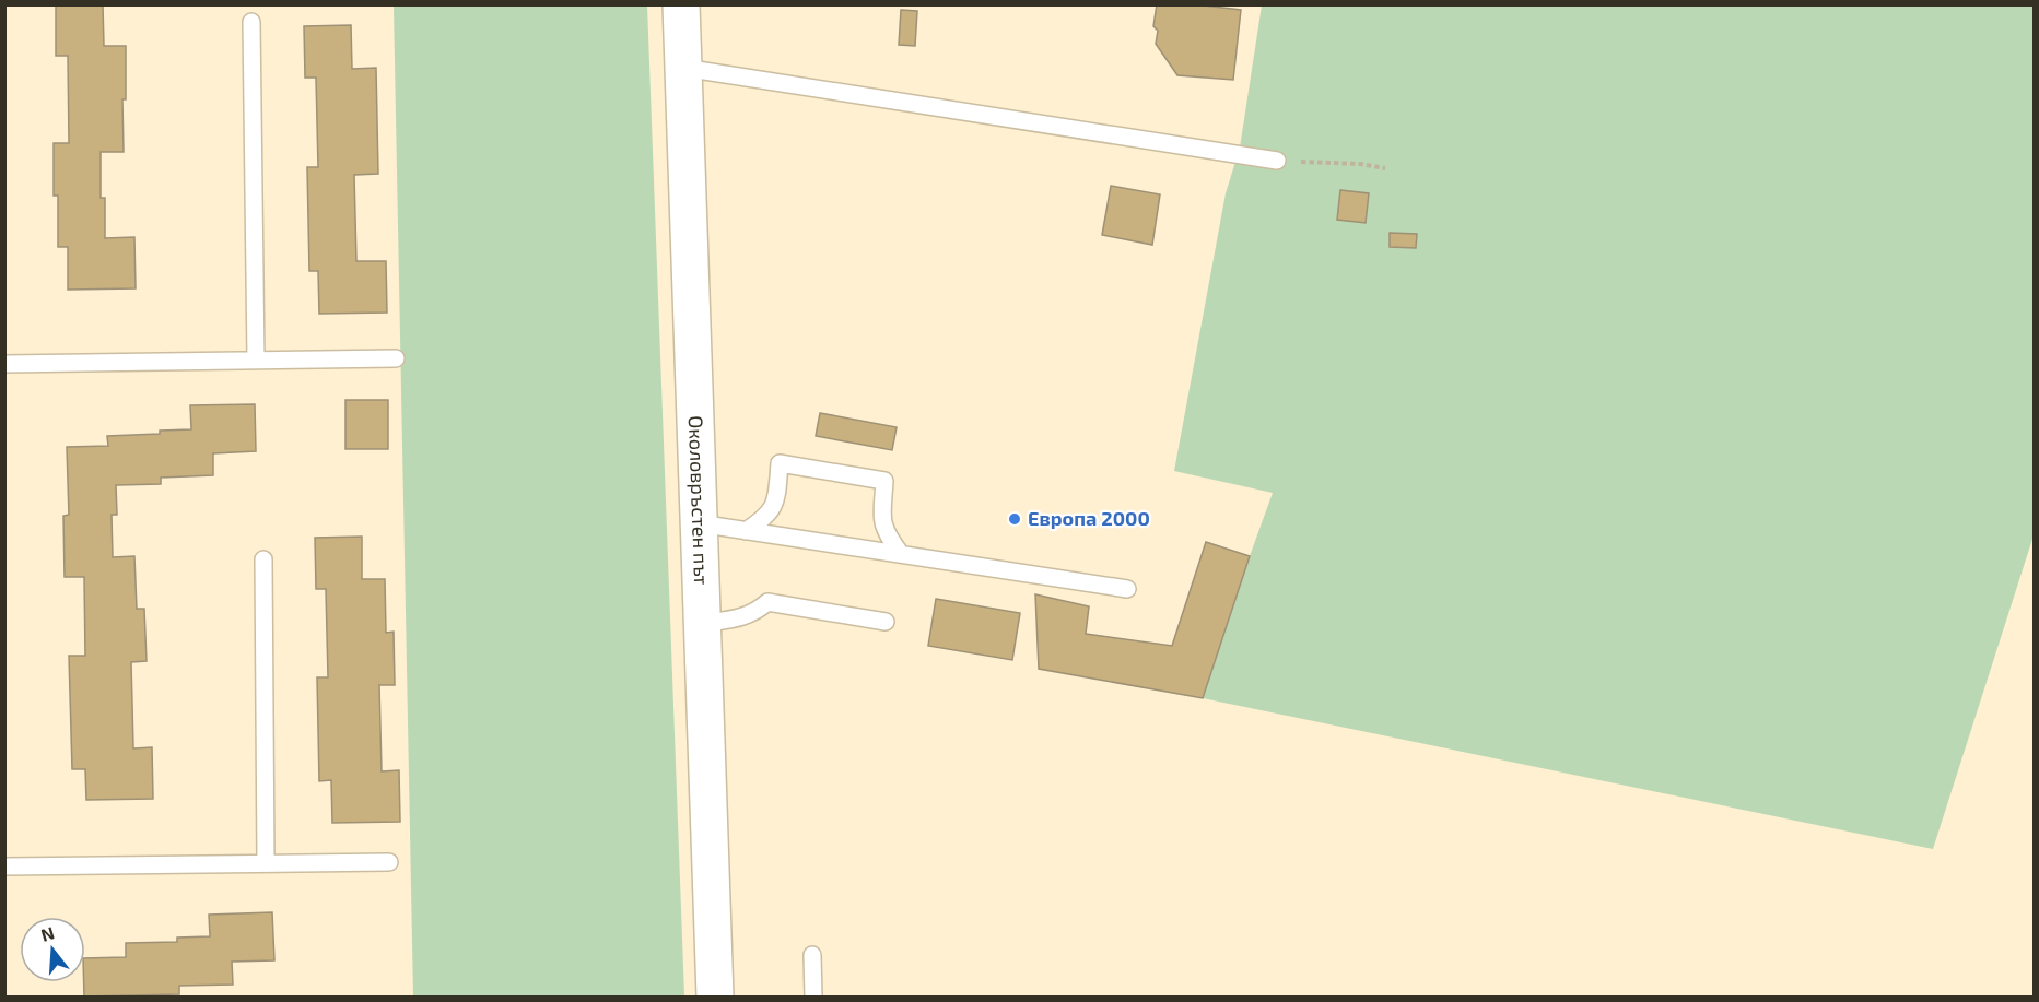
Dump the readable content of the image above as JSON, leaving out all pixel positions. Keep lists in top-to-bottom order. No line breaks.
{"streets":{"main road":["Околовръстен път"]},"places":["Европа 2000"],"north":"top"}
